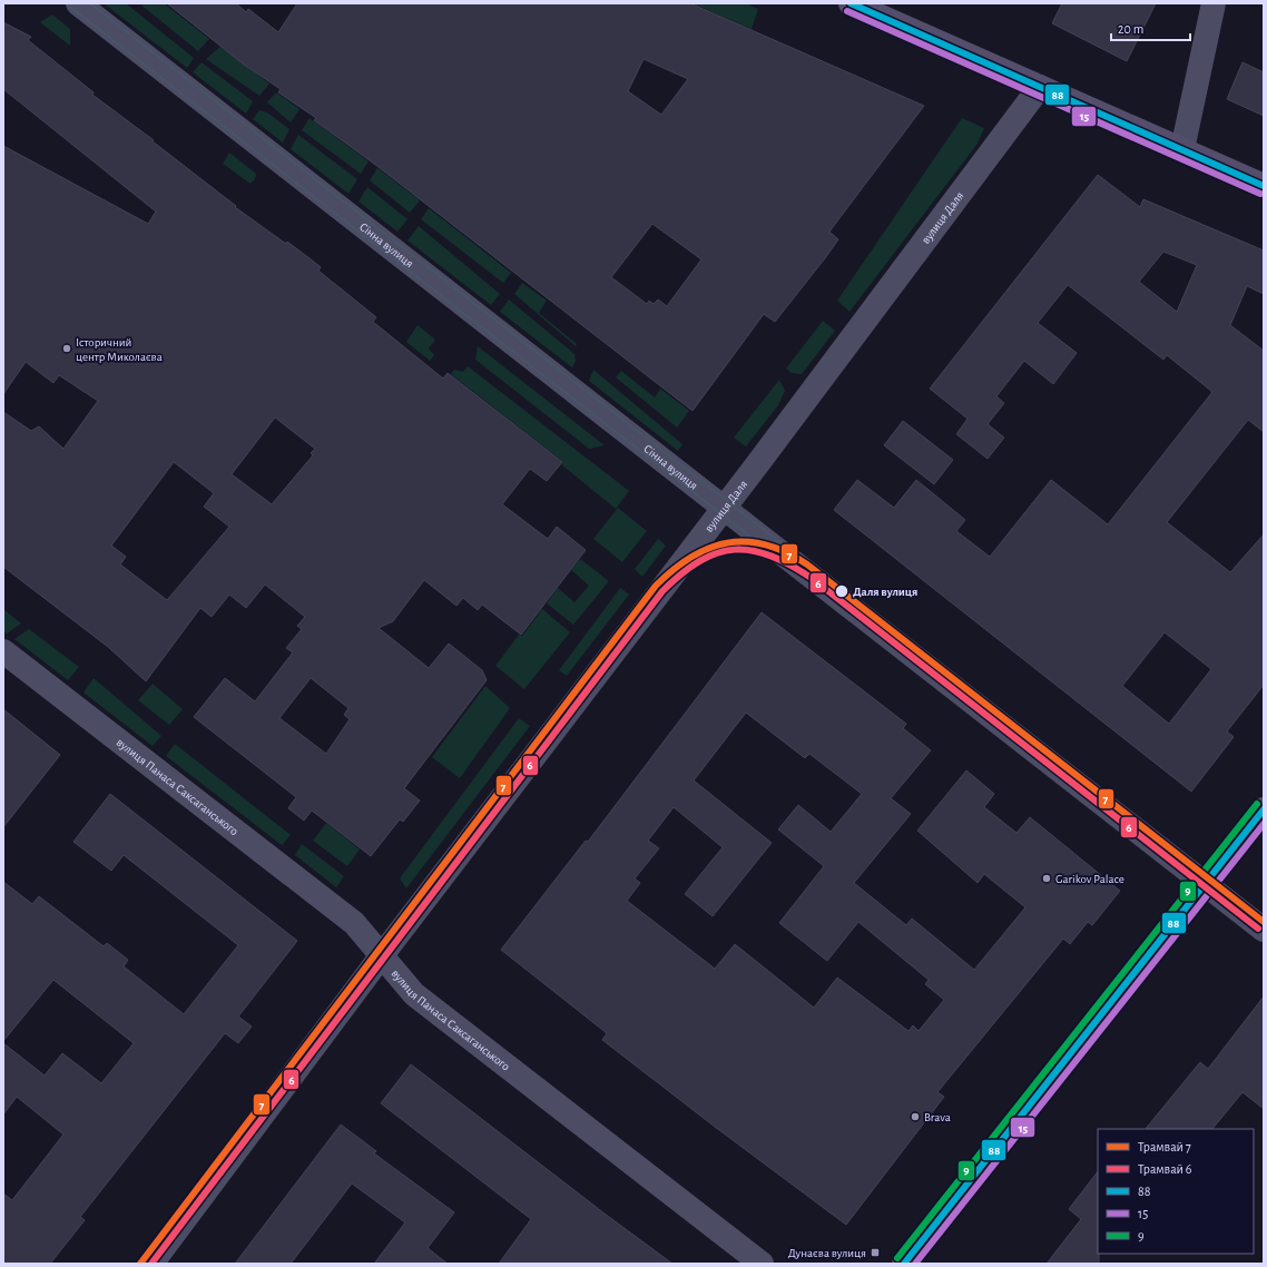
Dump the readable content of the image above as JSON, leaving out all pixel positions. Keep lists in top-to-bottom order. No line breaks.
{"streets":{"street":["вулиця Даля","Сінна вулиця","вулиця Панаса Саксаганського"]},"crossings":[["вулиця Даля","Сінна вулиця"],["вулиця Даля","вулиця Панаса Саксаганського"]],"places":{"other":["Історичний центр Миколаєва","Даля вулиця","Garikov Palace","Brava"],"transit":["Дунаєва вулиця"]},"lines":["transit line 88","transit line 15","tram line 7","tram line 6","transit line 9"],"legend":["Трамвай 7","Трамвай 6","88","15","9"],"scale_bar":"20 m"}
